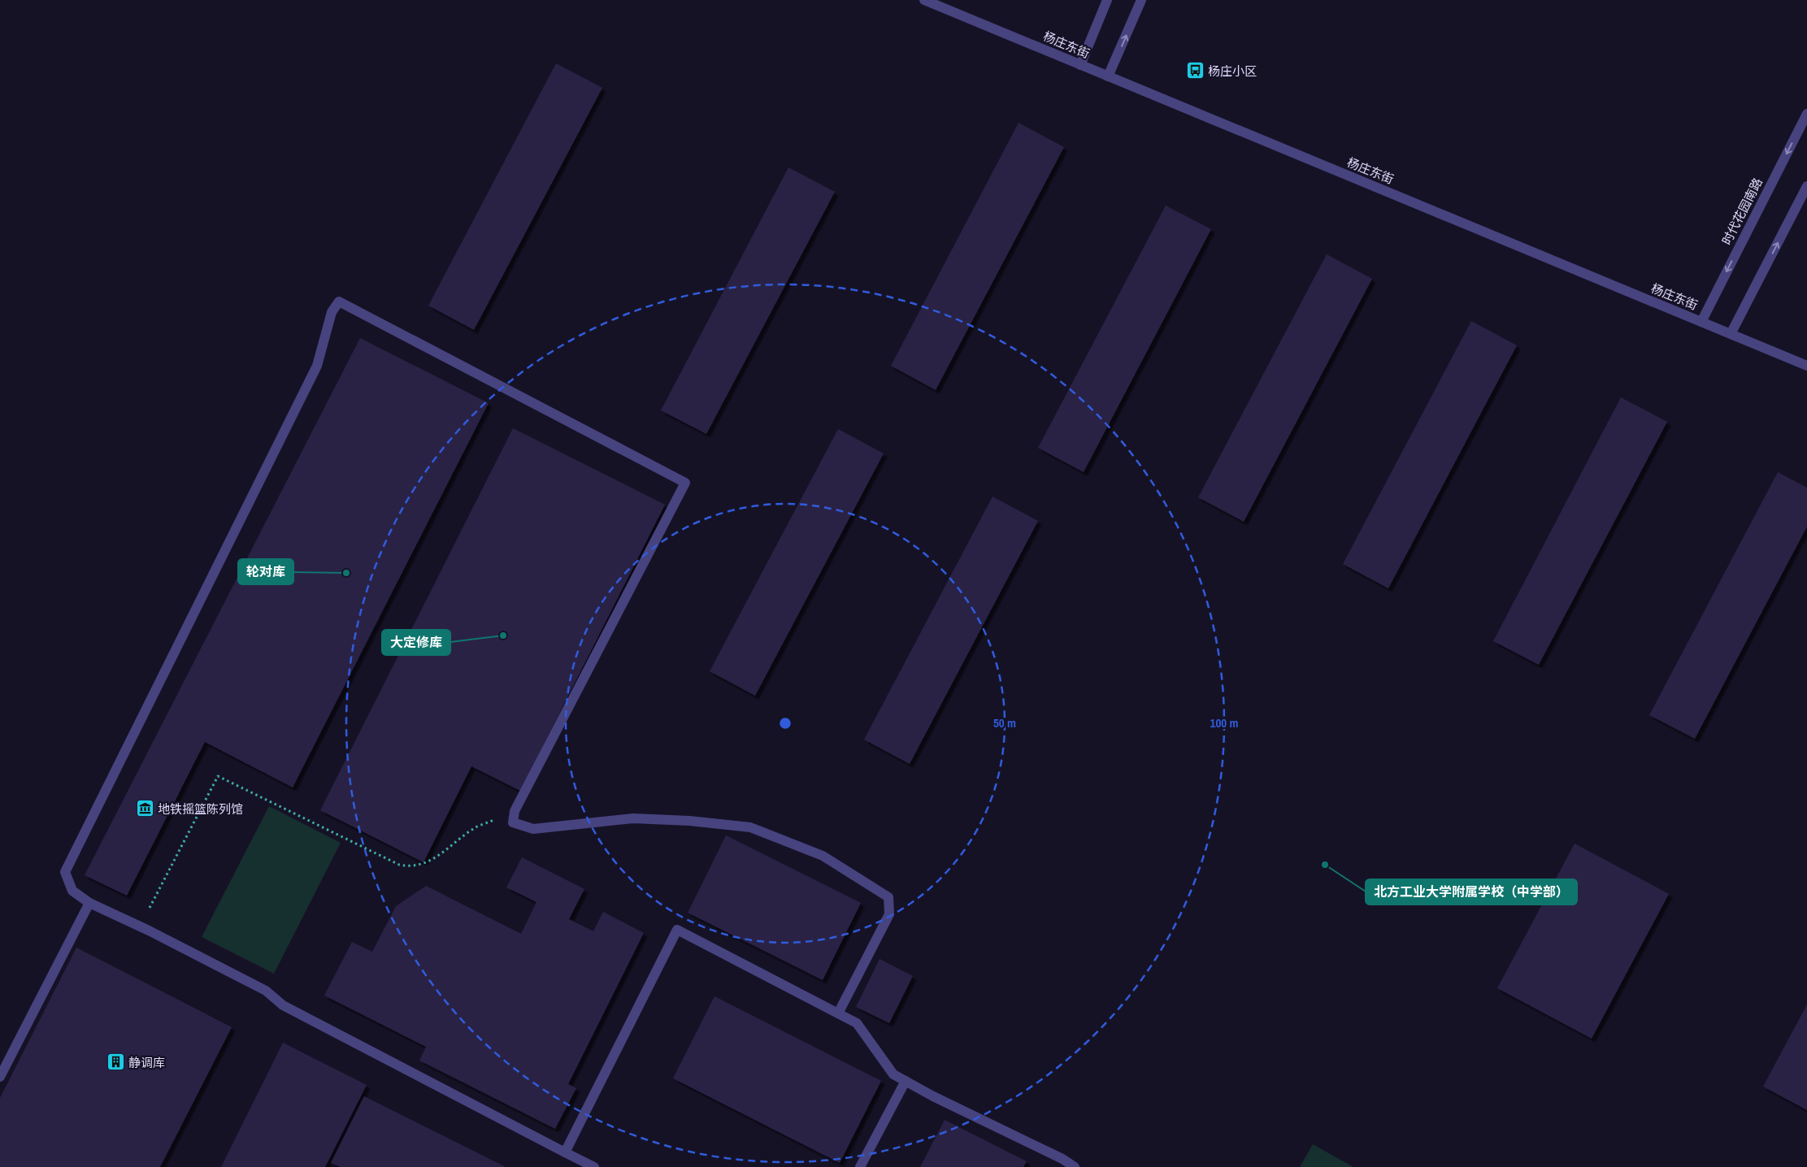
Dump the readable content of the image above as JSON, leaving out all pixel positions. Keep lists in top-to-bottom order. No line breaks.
{"streets":{"street":["杨庄东街","时代花园南路"]},"crossings":[["杨庄东街","时代花园南路"]],"places":{"bus stop":["杨庄小区"],"other":["轮对库","大定修库","北方工业大学附属学校（中学部）"],"museum":["地铁摇篮陈列馆"],"building":["静调库"]},"rings":["50 m","100 m"]}
